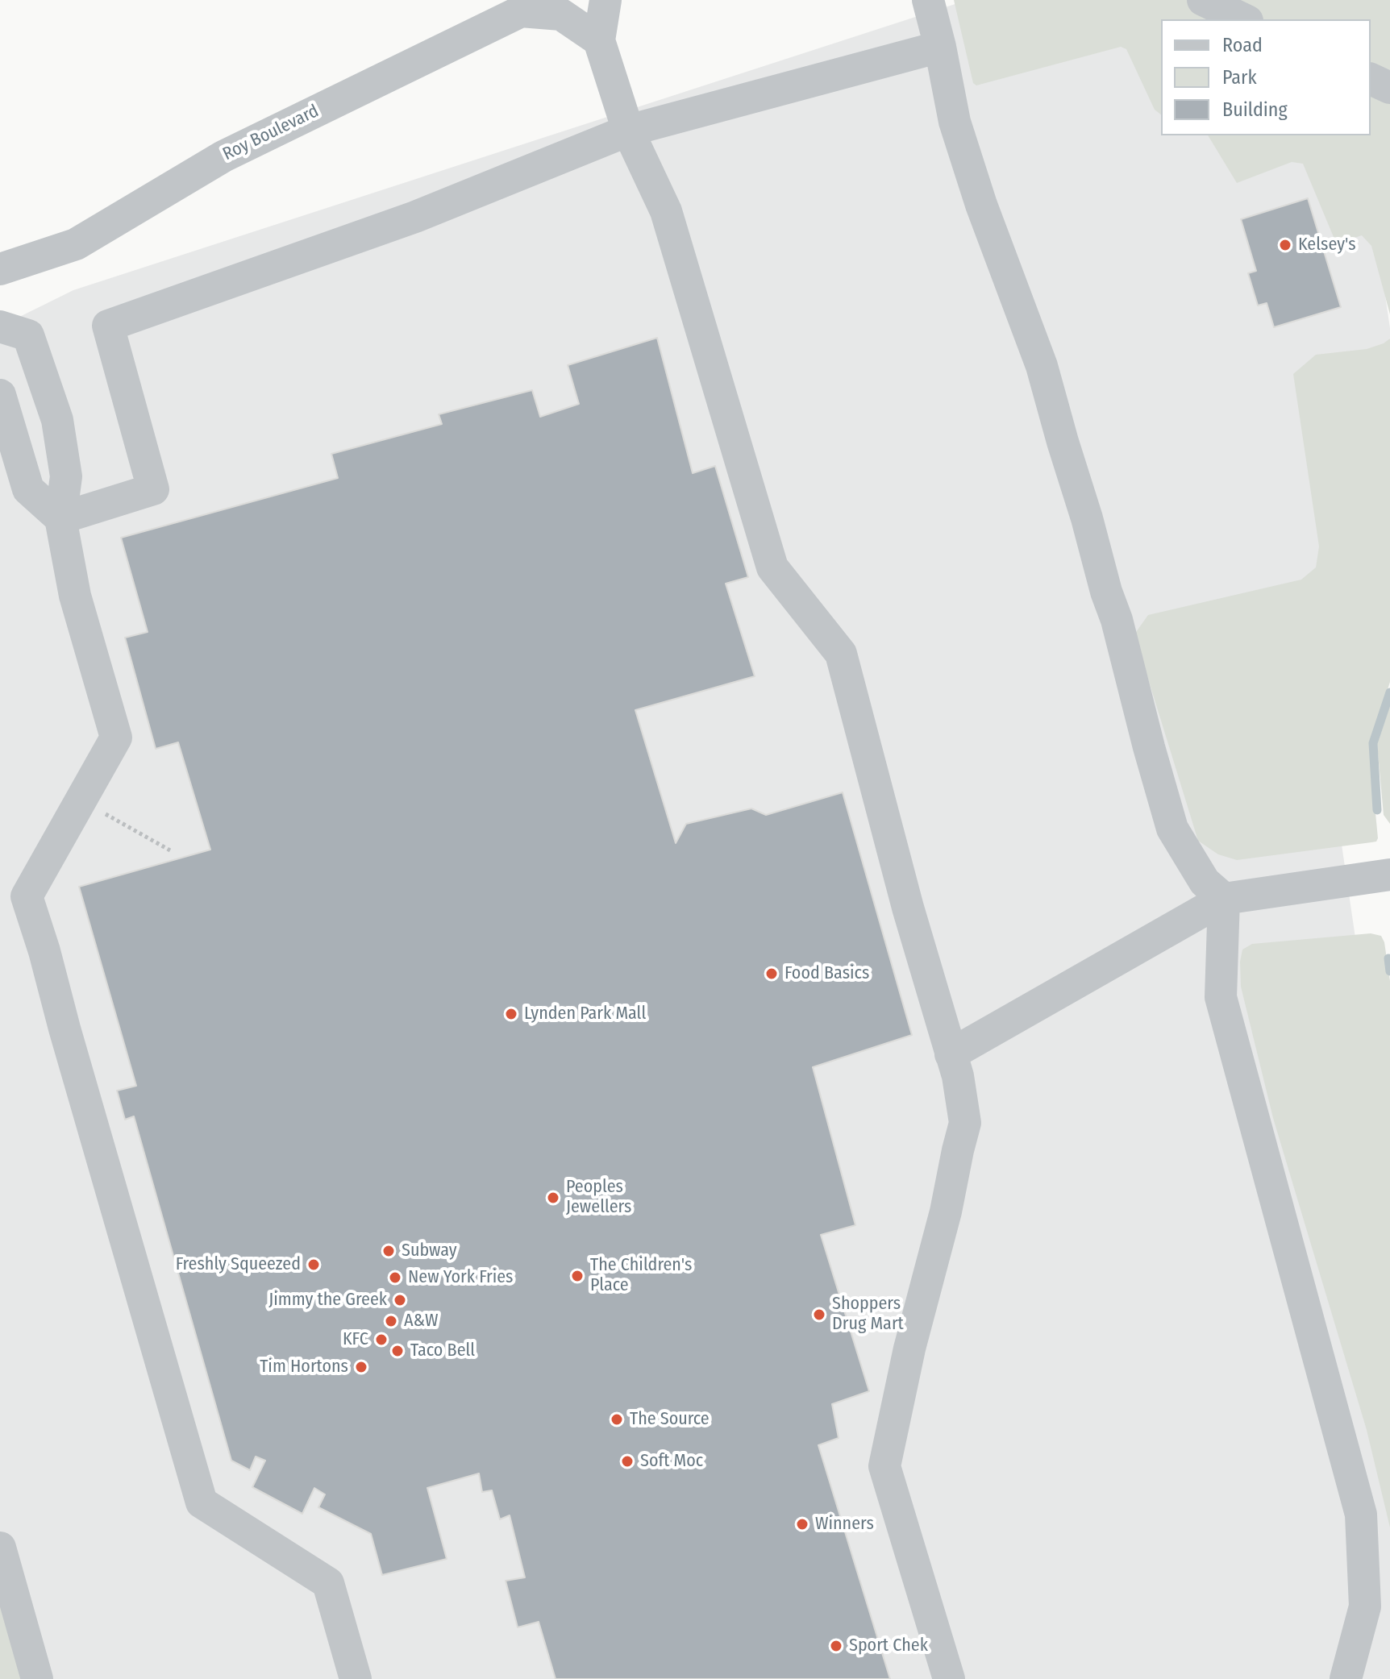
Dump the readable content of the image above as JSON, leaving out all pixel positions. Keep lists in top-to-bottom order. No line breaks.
{"streets":{"street":["Roy Boulevard"]},"places":["Kelsey's","Food Basics","Lynden Park Mall","Peoples Jewellers","Subway","Freshly Squeezed","The Children's Place","New York Fries","Jimmy the Greek","Shoppers Drug Mart","A&W","KFC","Taco Bell","Tim Hortons","The Source","Soft Moc","Winners","Sport Chek"],"legend":["Road","Park","Building"]}
